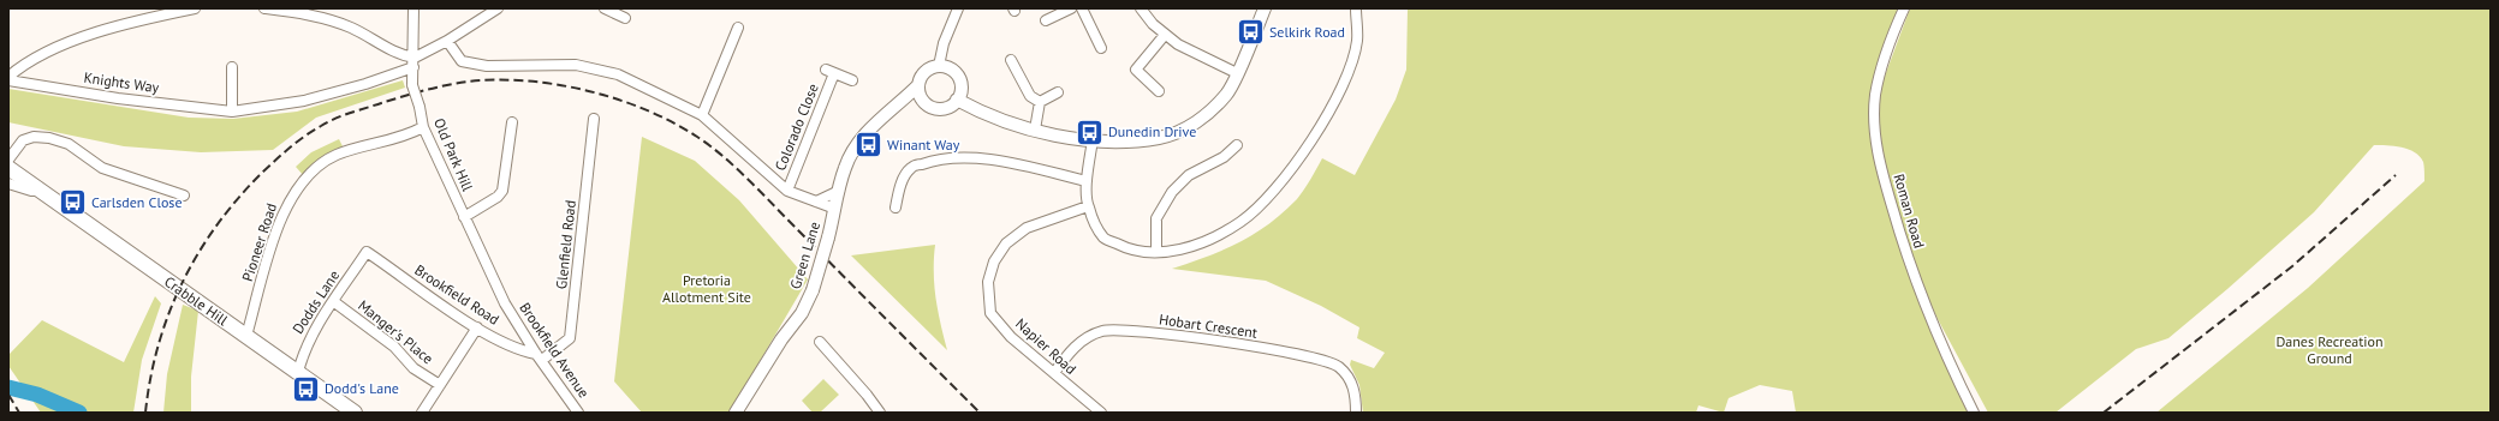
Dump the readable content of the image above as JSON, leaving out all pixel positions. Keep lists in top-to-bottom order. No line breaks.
{"streets":{"main road":["Crabble Hill"],"street":["Knights Way","Colorado Close","Old Park Hill","Roman Road","Pioneer Road","Glenfield Road","Green Lane","Brookfield Road","Dodds Lane","Hobart Crescent","Manger's Place","Napier Road","Brookfield Avenue"]},"crossings":[["Knights Way","Old Park Hill"],["Old Park Hill","Pioneer Road"],["Old Park Hill","Brookfield Avenue"],["Pioneer Road","Crabble Hill"],["Glenfield Road","Brookfield Road"],["Glenfield Road","Brookfield Avenue"],["Brookfield Road","Dodds Lane"],["Brookfield Road","Brookfield Avenue"],["Crabble Hill","Dodds Lane"],["Dodds Lane","Manger's Place"],["Hobart Crescent","Napier Road"]],"parks":["Pretoria Allotment Site","Danes Recreation Ground"],"places":{"bus stop":["Selkirk Road","Dunedin Drive","Winant Way","Carlsden Close","Dodd's Lane"]}}
